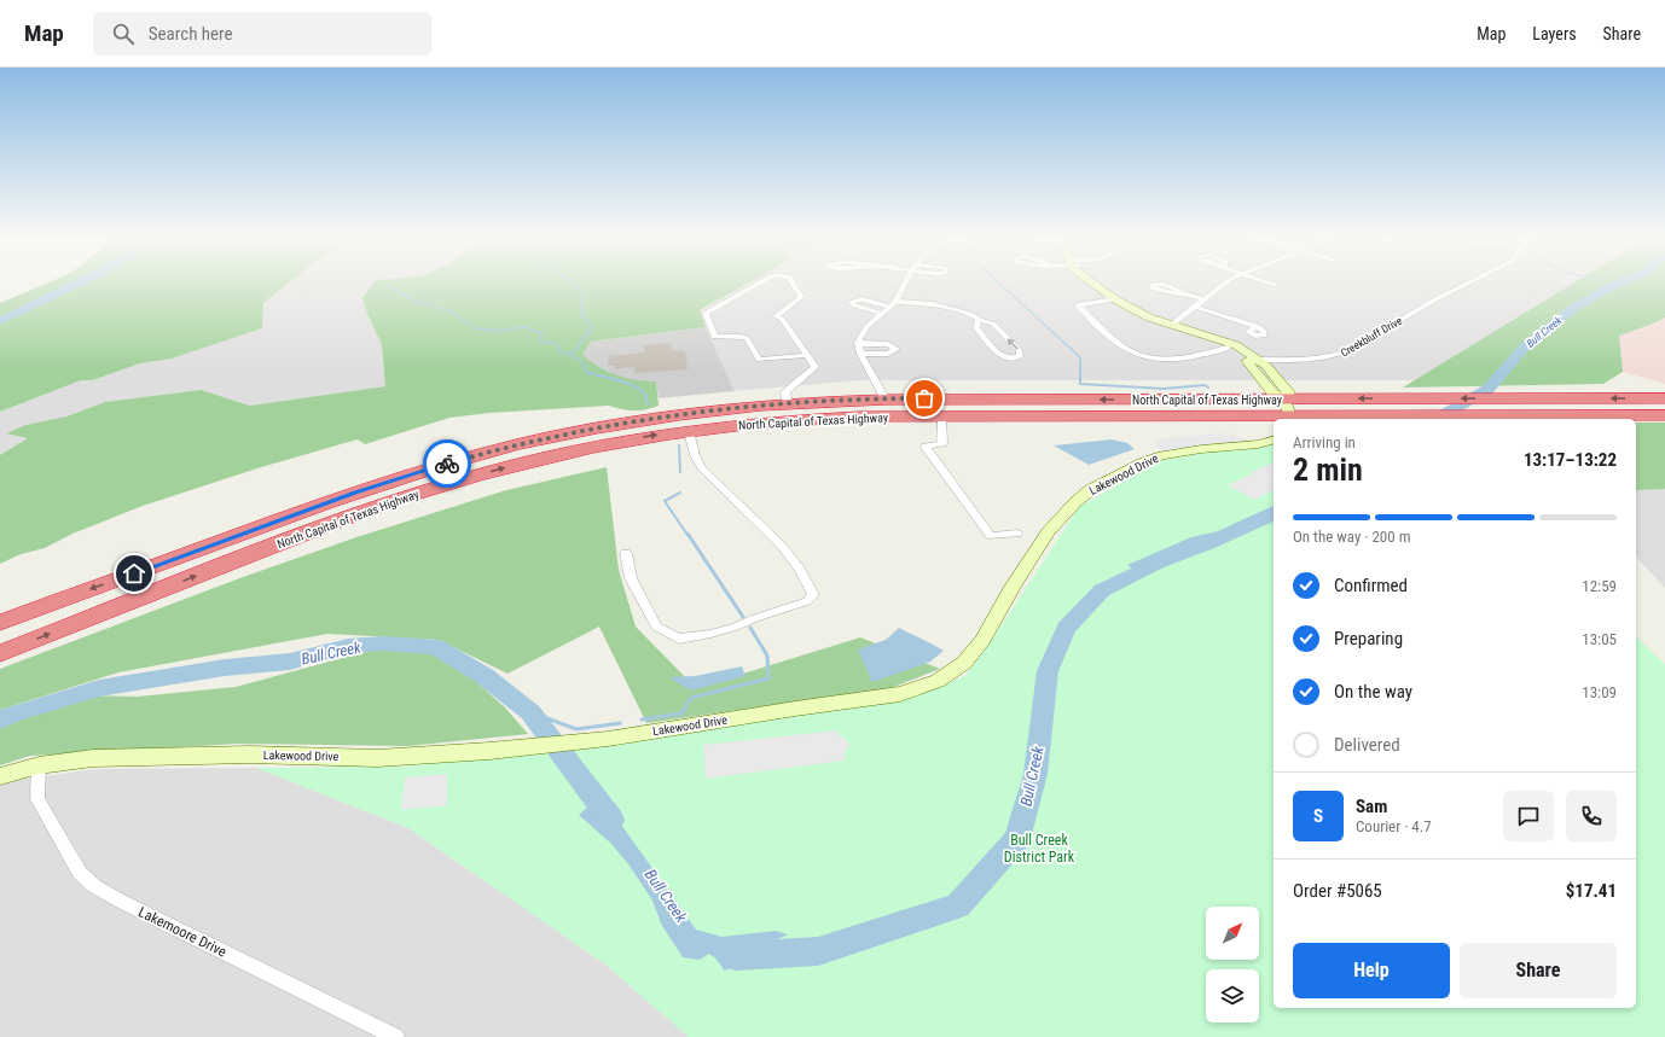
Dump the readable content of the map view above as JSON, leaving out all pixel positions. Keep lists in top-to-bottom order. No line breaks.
{"streets":{"highway":["North Capital of Texas Highway"],"street":["Creekbluff Drive","Lakewood Drive","Lakemoore Drive"]},"crossings":[["Lakewood Drive","Lakemoore Drive"]],"water":["Bull Creek"],"parks":["Bull Creek District Park"],"north":"top right","page":{"header":"Map","search":"Search here","nav":["Map","Layers","Share"],"heading":["2 min","Arriving in","13:17–13:22"],"panel":["Sam","Courier · 4.7","Order #5065","$17.41"],"bar":"On the way · 200 m","list":[["Confirmed","12:59"],["Preparing","13:05"],["On the way","13:09"],"Delivered"],"round":"S","buttons":["Help","Share"]}}
